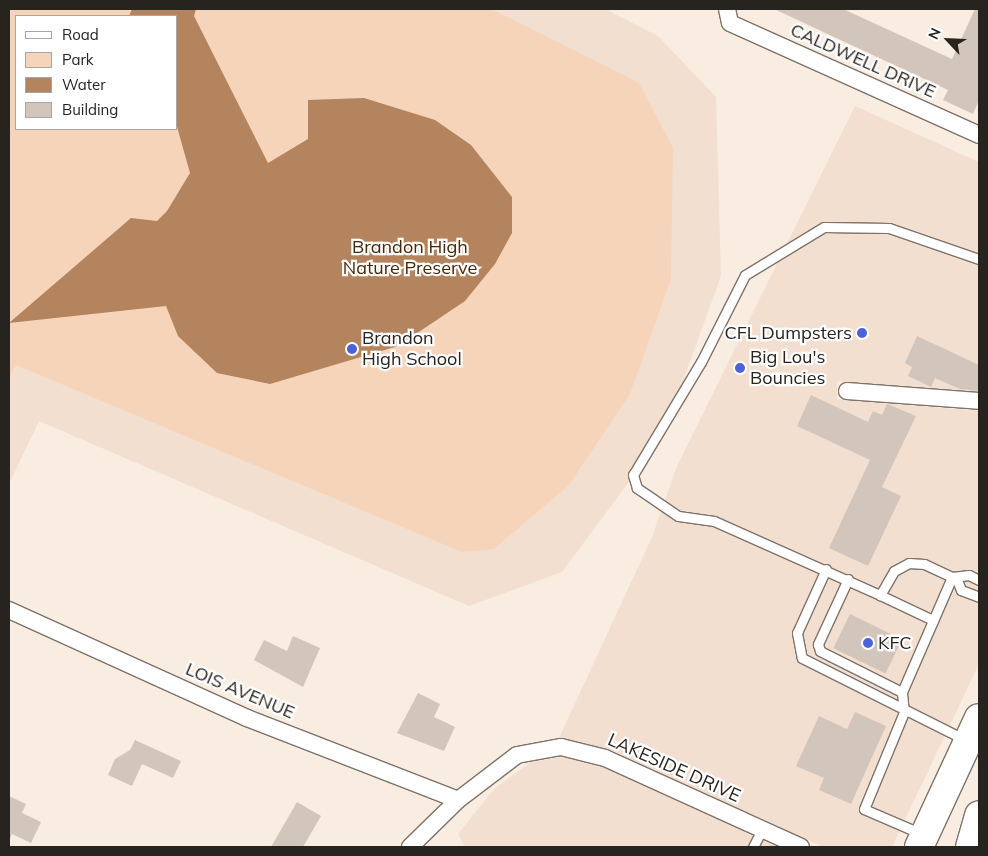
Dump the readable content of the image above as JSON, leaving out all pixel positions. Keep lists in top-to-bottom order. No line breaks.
{"streets":{"street":["CALDWELL DRIVE","LOIS AVENUE","LAKESIDE DRIVE"]},"crossings":[["LOIS AVENUE","LAKESIDE DRIVE"]],"parks":["Brandon High Nature Preserve"],"places":["CFL Dumpsters","Brandon High School","Big Lou's Bouncies","KFC"],"legend":["Road","Park","Water","Building"],"north":"top left"}
